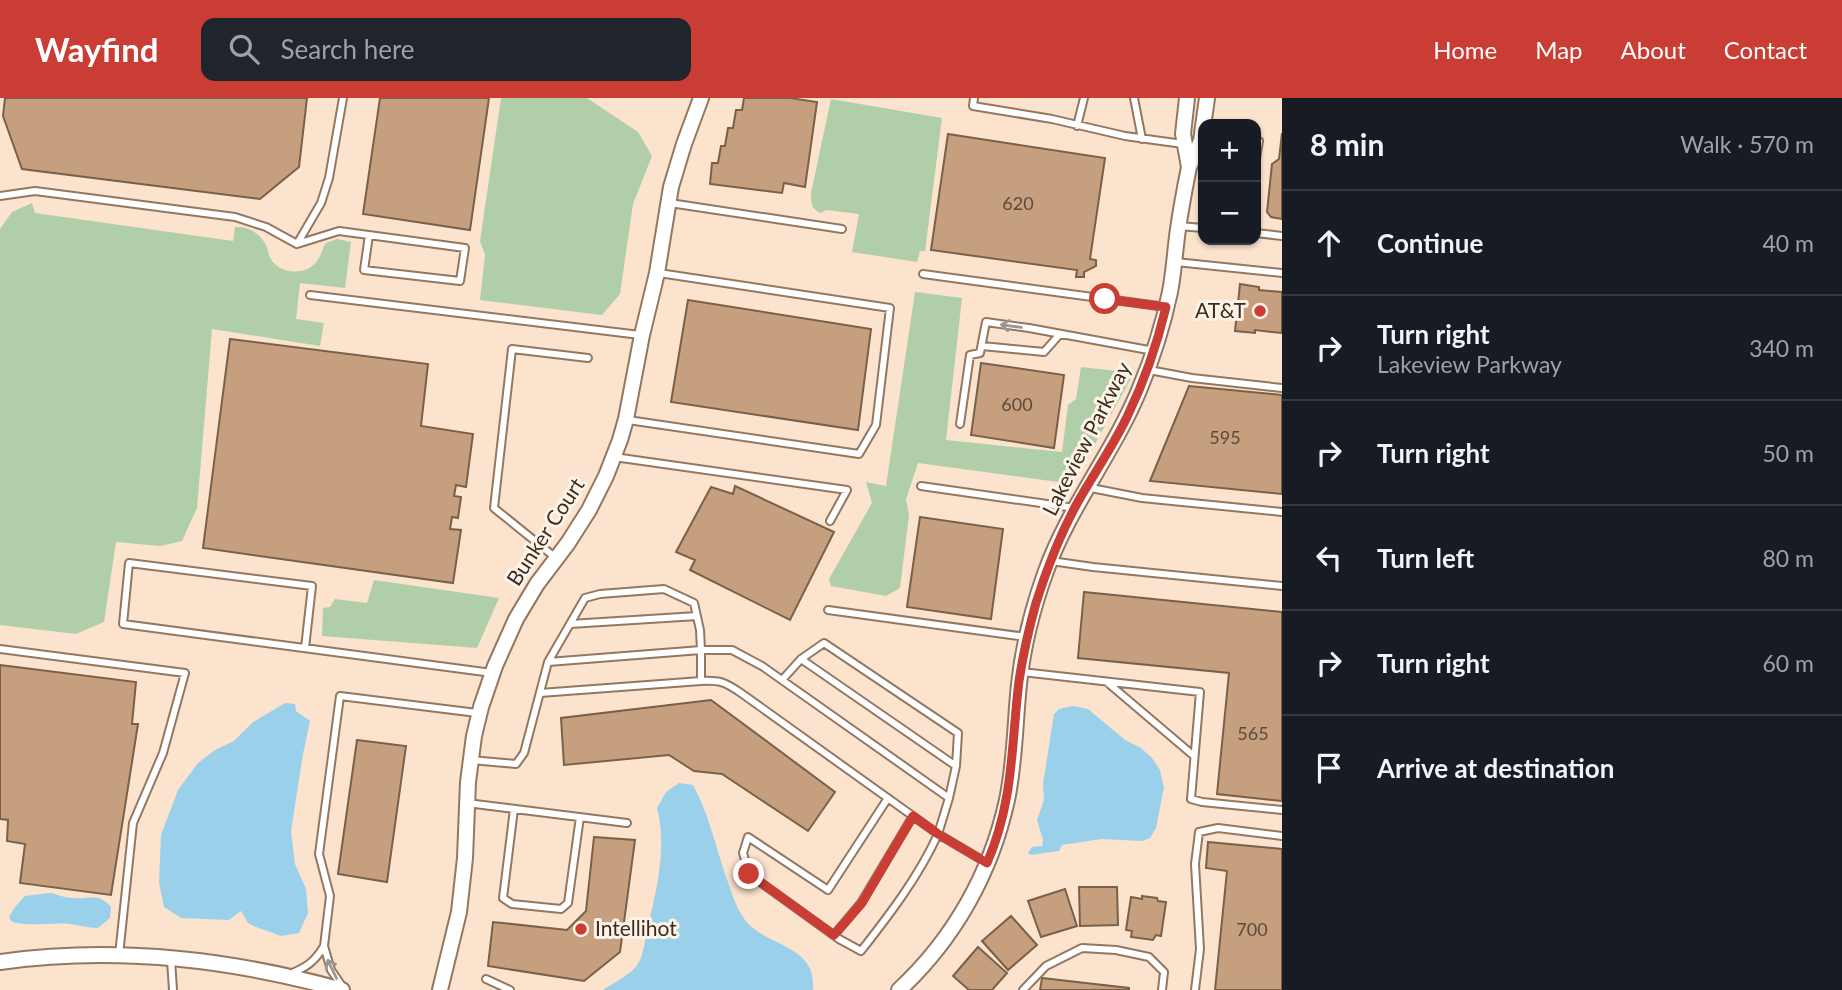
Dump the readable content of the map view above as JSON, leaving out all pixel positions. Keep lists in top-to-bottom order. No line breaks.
{"streets":{"street":["Lakeview Parkway","Bunker Court"]},"places":["AT&T","Intellihot"],"house_numbers":["620","600","595","565","700"],"page":{"header":"Wayfind","search":"Search here","nav":["Home","Map","About","Contact"],"heading":["8 min","Walk · 570 m"],"map_buttons":["+","−"],"list":[["Continue","40 m"],["Turn right","Lakeview Parkway","340 m"],["Turn right","50 m"],["Turn left","80 m"],["Turn right","60 m"],"Arrive at destination"]}}
